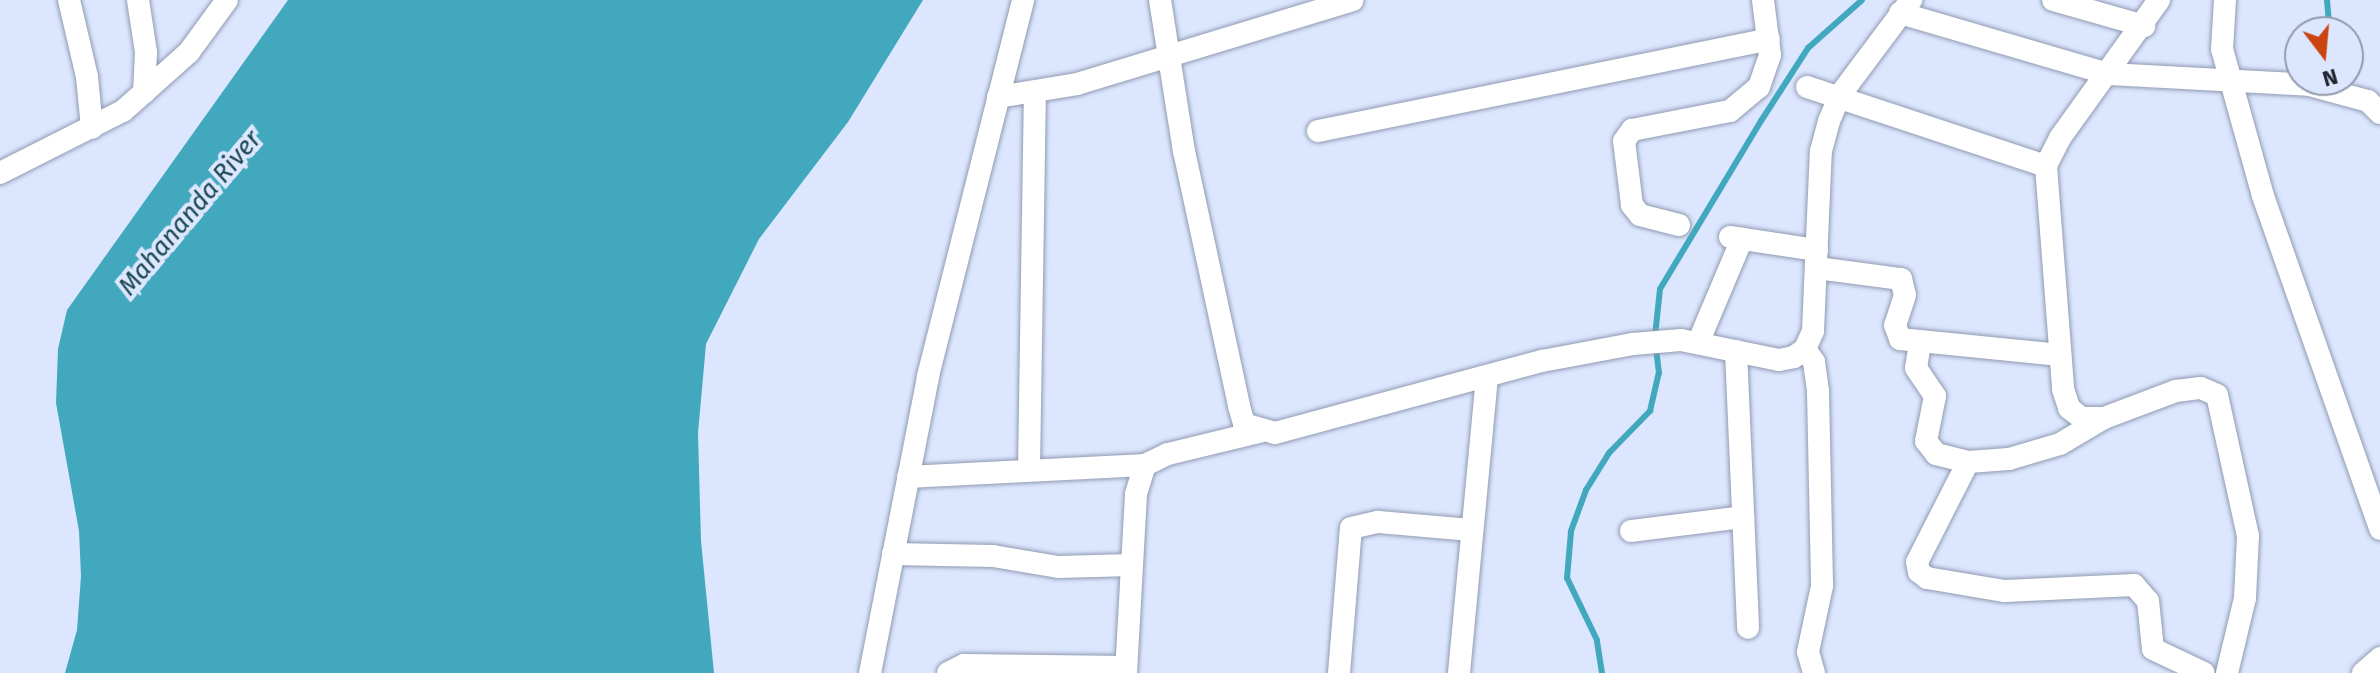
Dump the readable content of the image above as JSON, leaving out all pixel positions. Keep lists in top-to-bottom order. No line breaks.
{"water":["Mahananda River"],"north":"bottom"}
